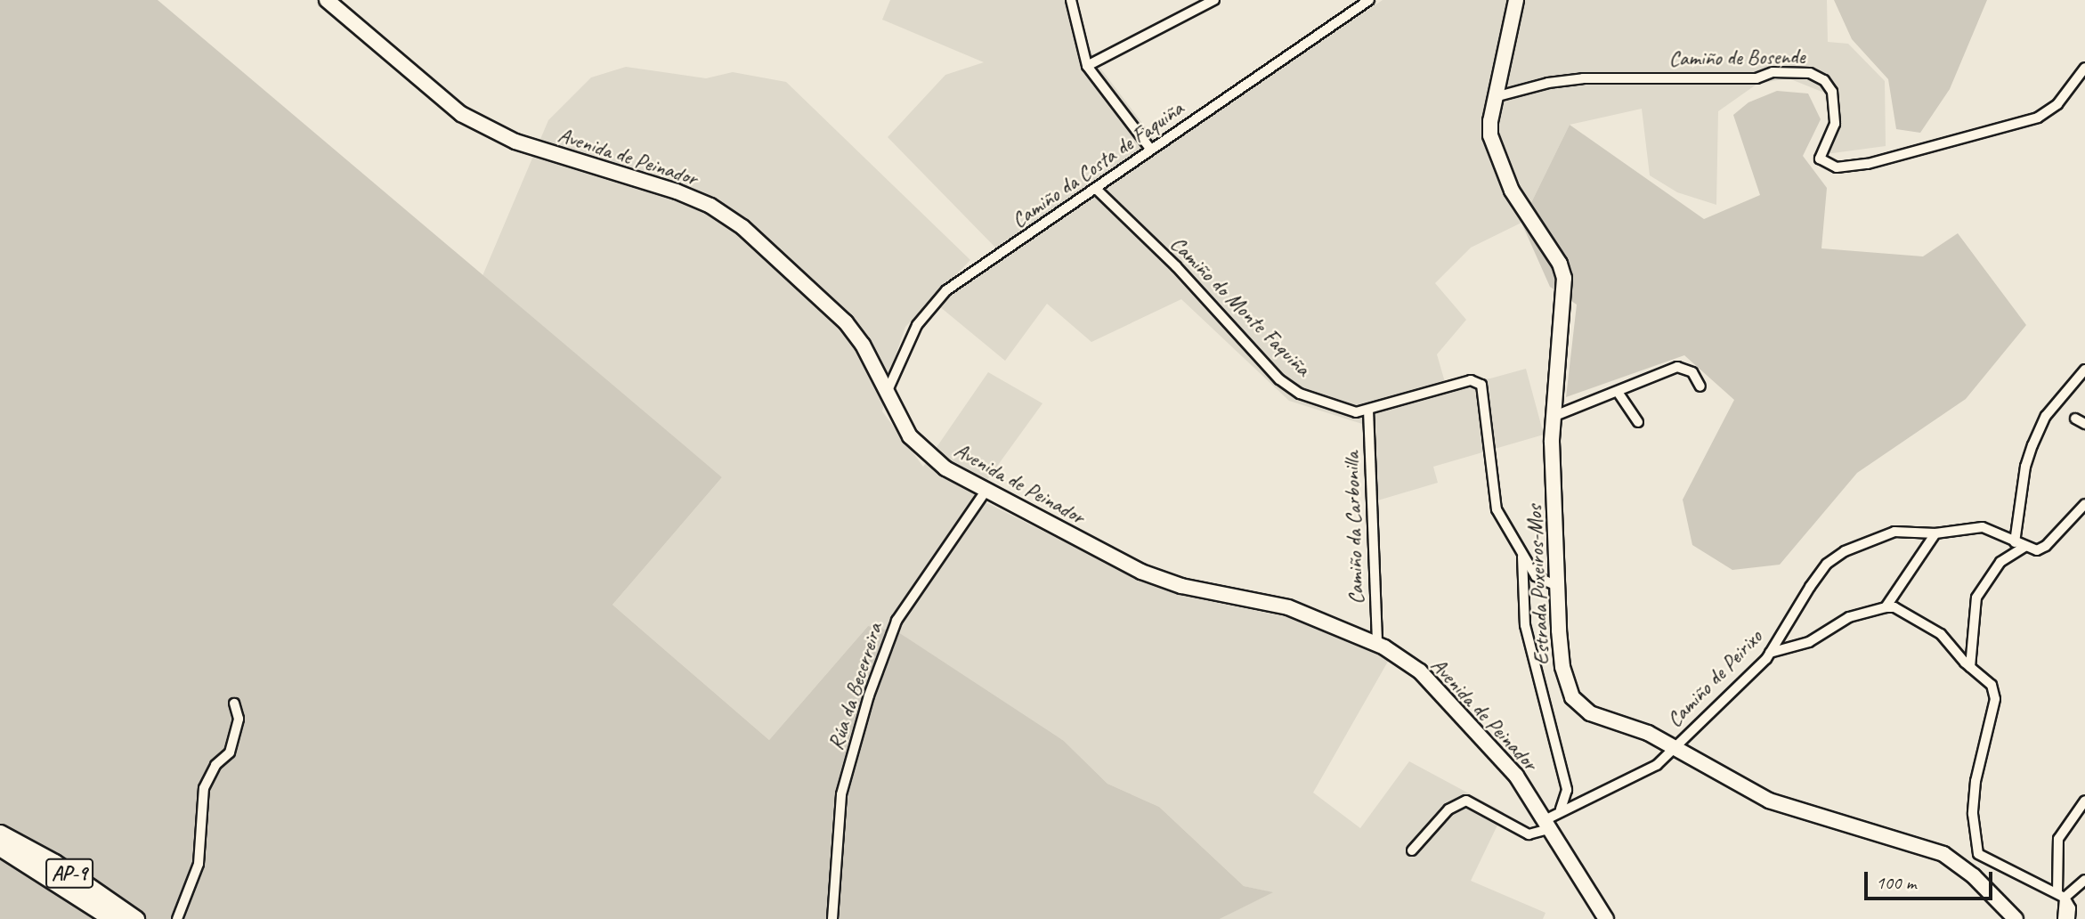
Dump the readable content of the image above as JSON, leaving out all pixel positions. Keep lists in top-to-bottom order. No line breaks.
{"streets":{"highway":["AP-9"],"street":["Camiño de Bosende","Avenida de Peinador","Camiño da Costa de Faquiña","Camiño do Monte Faquiña","Camiño da Carbonilla","Estrada Puxeiros-Mos","Camiño de Peirixo","Rúa da Becerreira"]},"crossings":[["Camiño de Bosende","Estrada Puxeiros-Mos"],["Avenida de Peinador","Camiño da Costa de Faquiña"],["Avenida de Peinador","Camiño da Carbonilla"],["Avenida de Peinador","Camiño de Peirixo"],["Avenida de Peinador","Rúa da Becerreira"],["Camiño da Costa de Faquiña","Camiño do Monte Faquiña"],["Camiño do Monte Faquiña","Camiño da Carbonilla"],["Camiño do Monte Faquiña","Estrada Puxeiros-Mos"],["Estrada Puxeiros-Mos","Camiño de Peirixo"]],"scale_bar":"100 m"}
